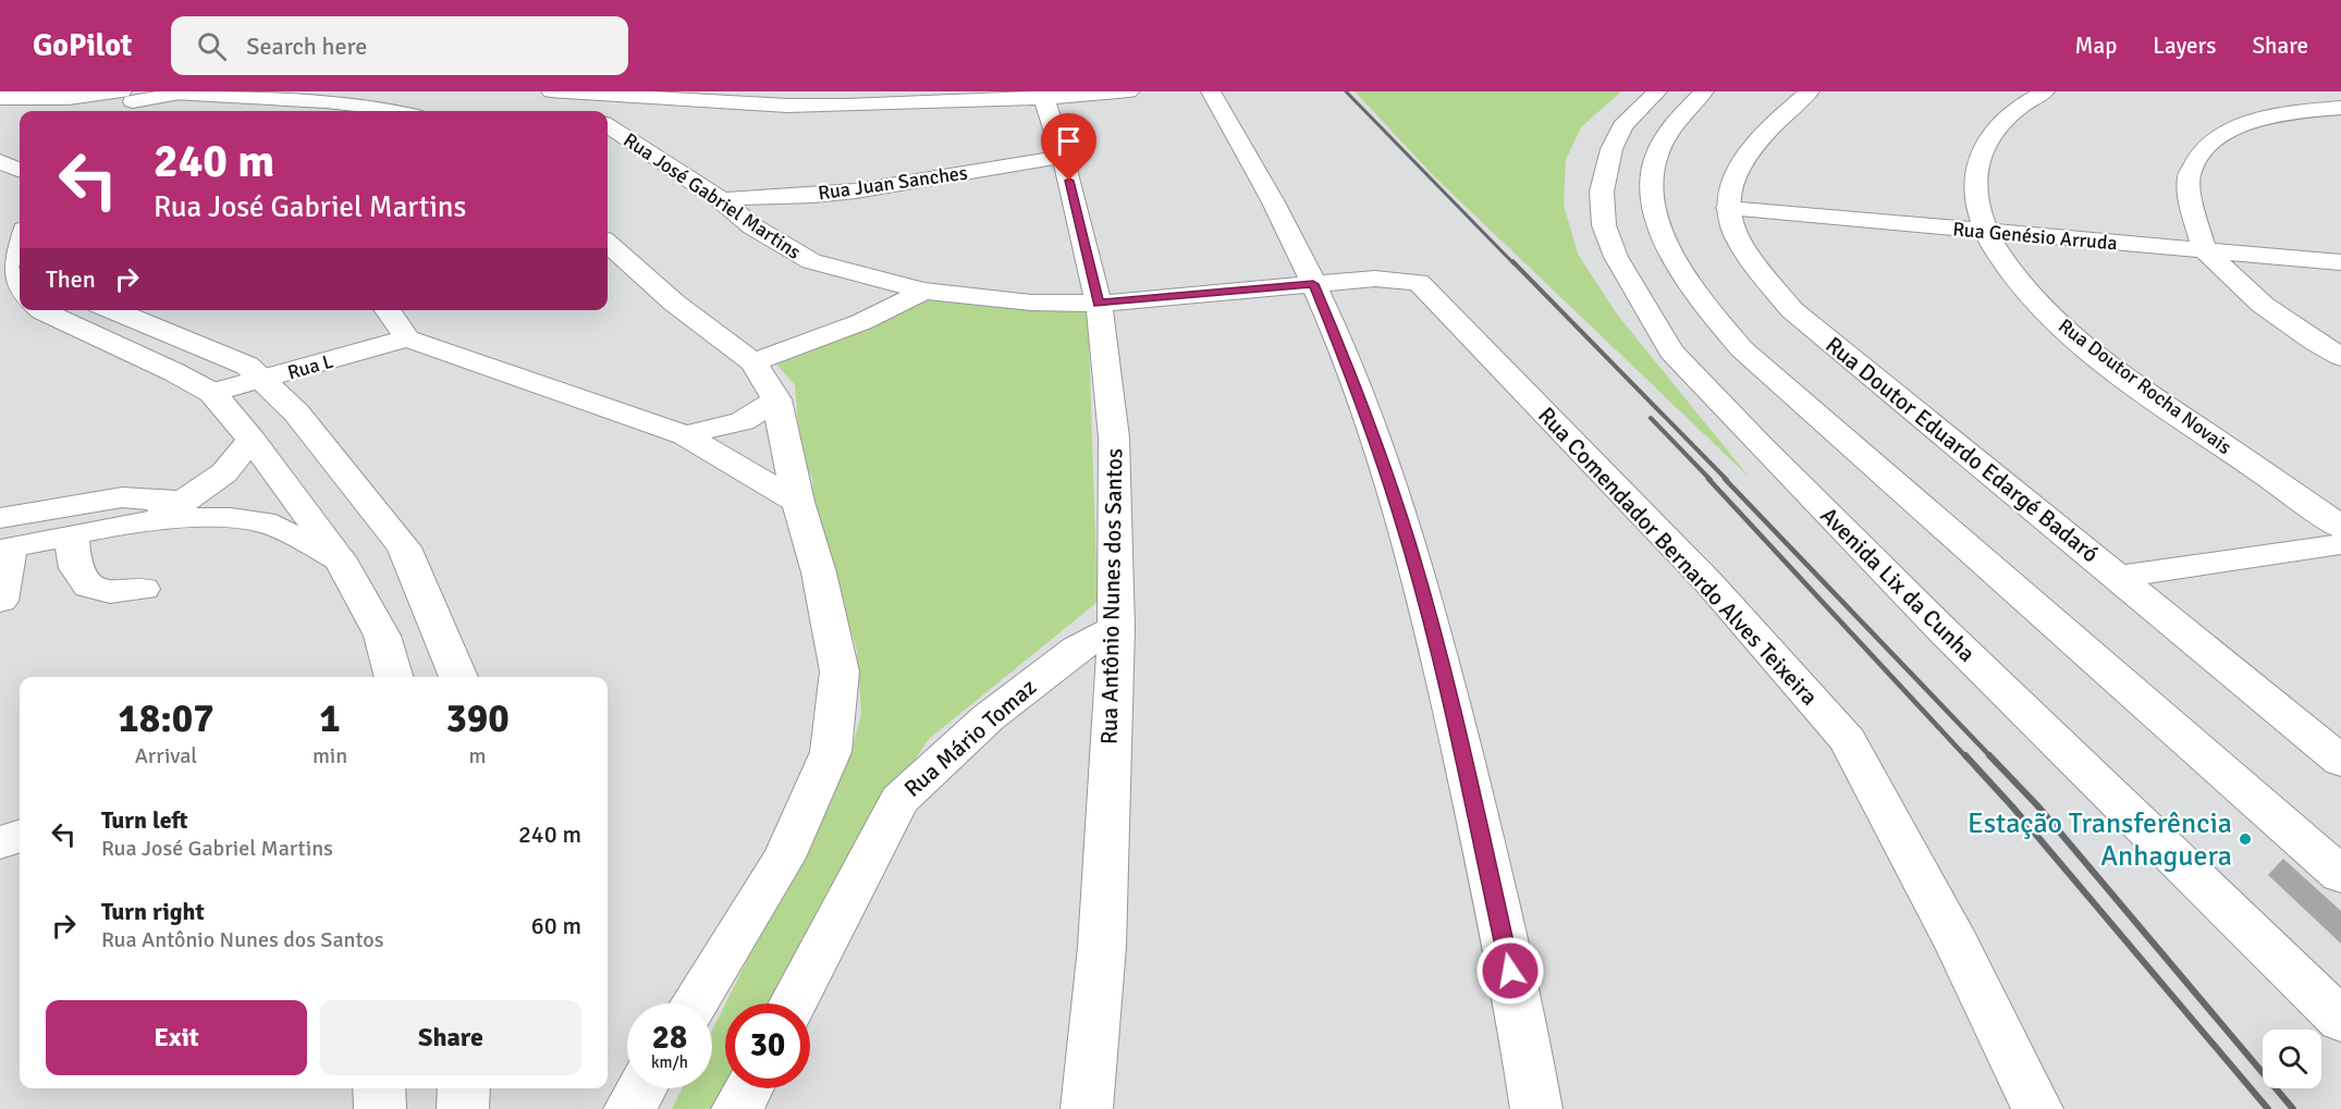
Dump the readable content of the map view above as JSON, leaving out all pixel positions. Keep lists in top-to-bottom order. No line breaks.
{"streets":{"main road":["Rua Juan Sanches","Rua José Gabriel Martins","Rua Genésio Arruda","Rua L","Rua Doutor Rocha Novais","Rua Doutor Eduardo Edargé Badaró","Rua Comendador Bernardo Alves Teixeira","Avenida Lix da Cunha","Rua Antônio Nunes dos Santos","Rua Mário Tomaz"]},"crossings":[["Rua Juan Sanches","Rua José Gabriel Martins"],["Rua Juan Sanches","Rua Antônio Nunes dos Santos"],["Rua José Gabriel Martins","Rua Comendador Bernardo Alves Teixeira"],["Rua José Gabriel Martins","Rua Antônio Nunes dos Santos"],["Rua Genésio Arruda","Rua Doutor Rocha Novais"],["Rua Genésio Arruda","Rua Doutor Eduardo Edargé Badaró"],["Rua Antônio Nunes dos Santos","Rua Mário Tomaz"]],"places":["Estação Transferência Anhaguera"],"page":{"header":"GoPilot","search":"Search here","nav":["Map","Layers","Share"],"turn":["240 m","Rua José Gabriel Martins"],"then":"Then","eta":["18:07","Arrival","1","min","390","m"],"list":[{"name":"Turn left","note":"Rua José Gabriel Martins","value":"240 m"},{"name":"Turn right","note":"Rua Antônio Nunes dos Santos","value":"60 m"}],"buttons":["Exit","Share"],"speed":"28 km/h","limit":"30"}}
